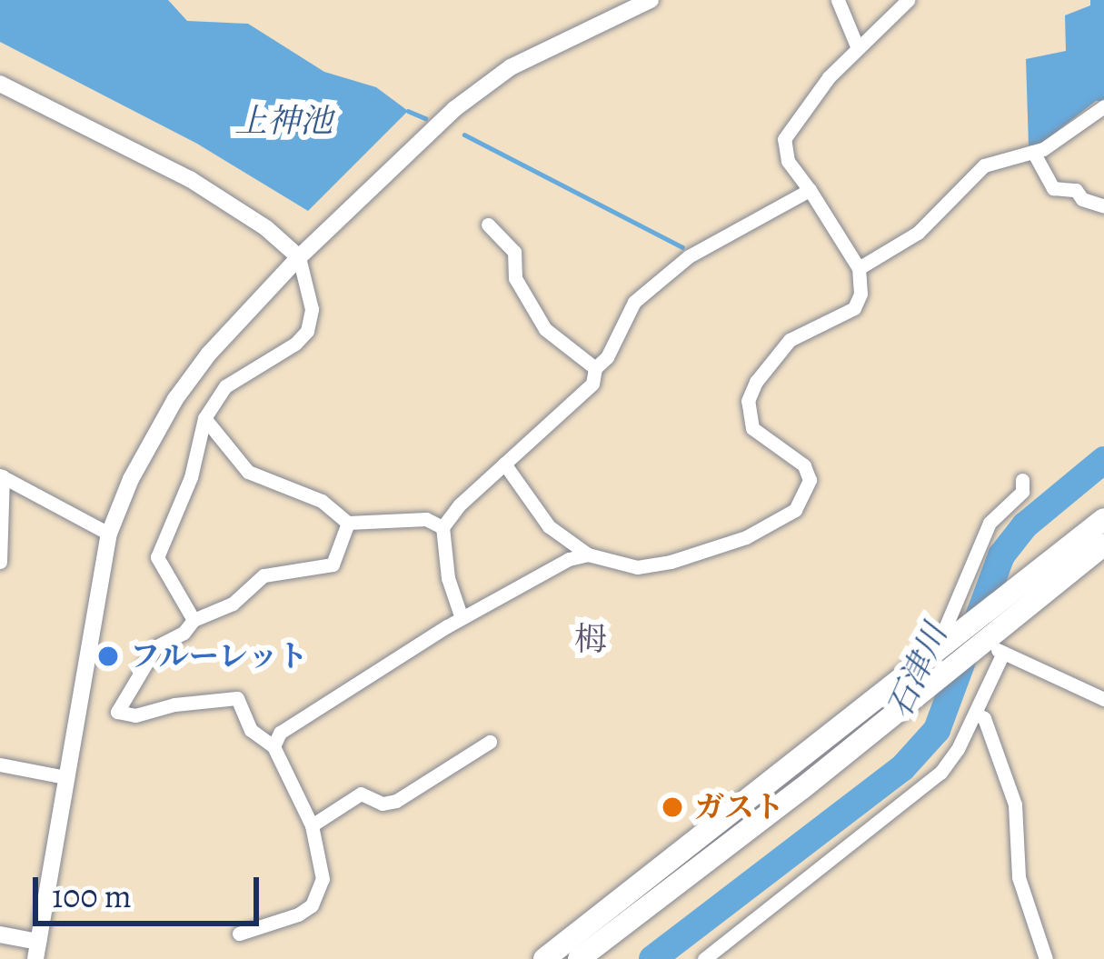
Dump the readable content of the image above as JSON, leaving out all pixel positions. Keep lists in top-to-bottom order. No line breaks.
{"districts":["栂"],"water":["上神池","石津川"],"places":["フルーレット","ガスト"],"scale_bar":"100 m"}
